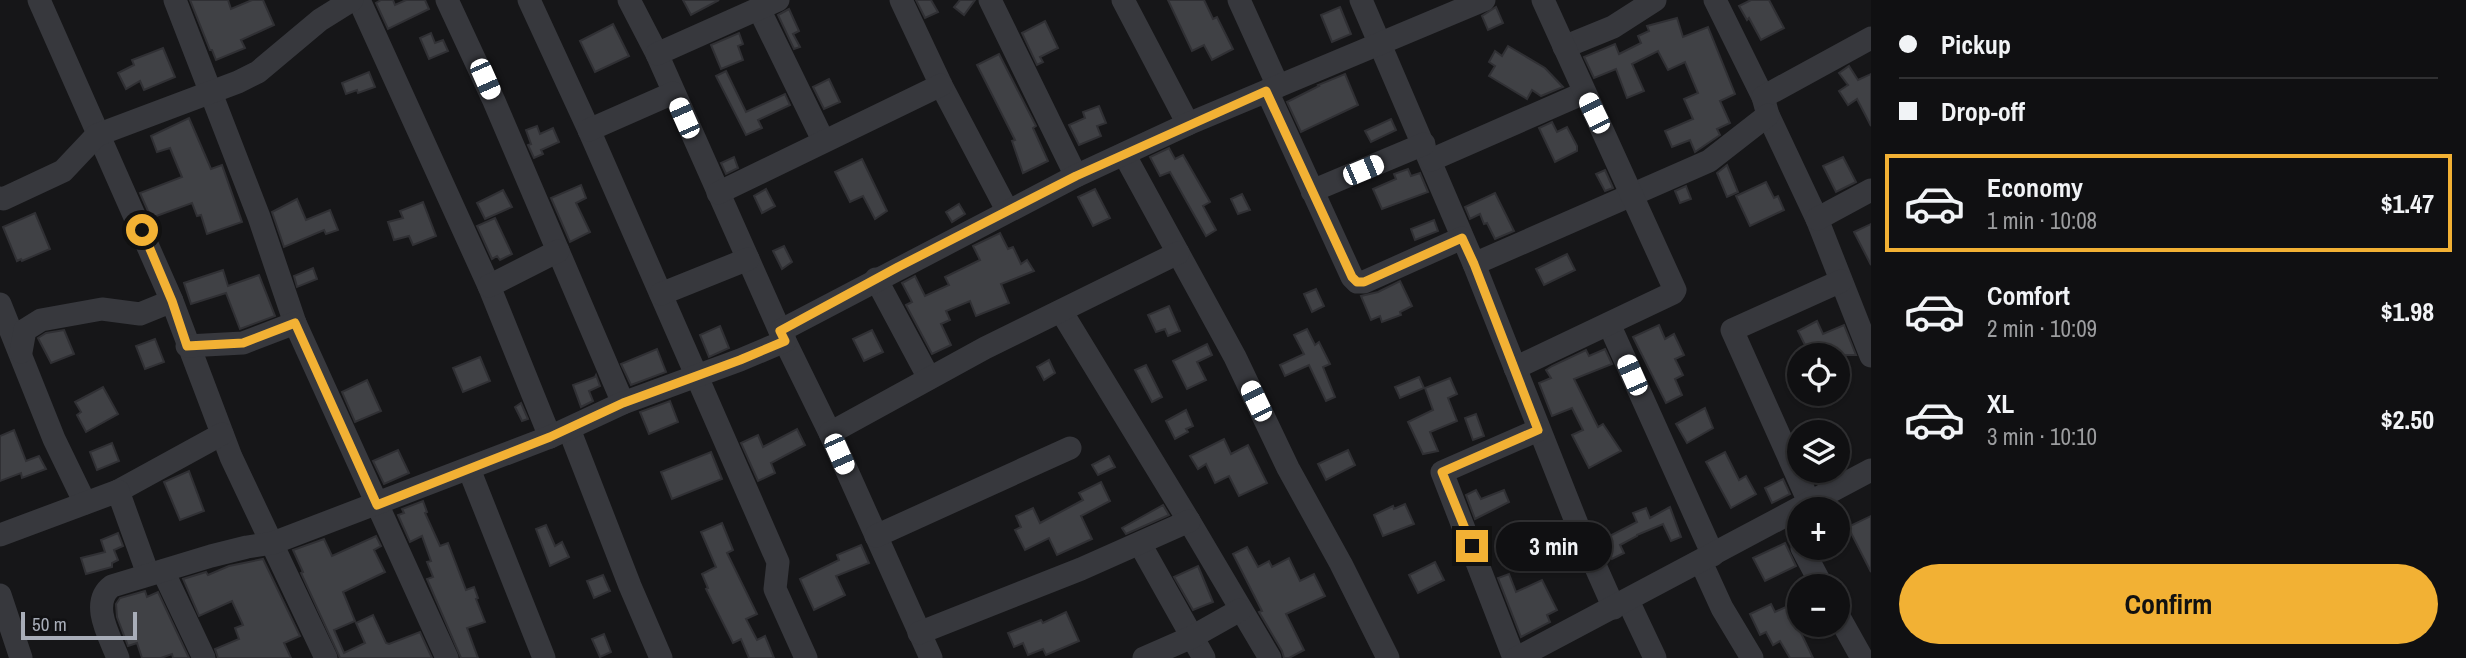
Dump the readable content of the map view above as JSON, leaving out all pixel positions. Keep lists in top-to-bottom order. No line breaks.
{"scale_bar":"50 m","page":{"banner":["Pickup","Drop-off"],"list":[{"name":"Economy","note":"1 min · 10:08","value":"$1.47"},{"name":"Comfort","note":"2 min · 10:09","value":"$1.98"},{"name":"XL","note":"3 min · 10:10","value":"$2.50"}],"map_buttons":["+","−"],"bubble":"3 min","buttons":"Confirm","scale":"50 m"}}
